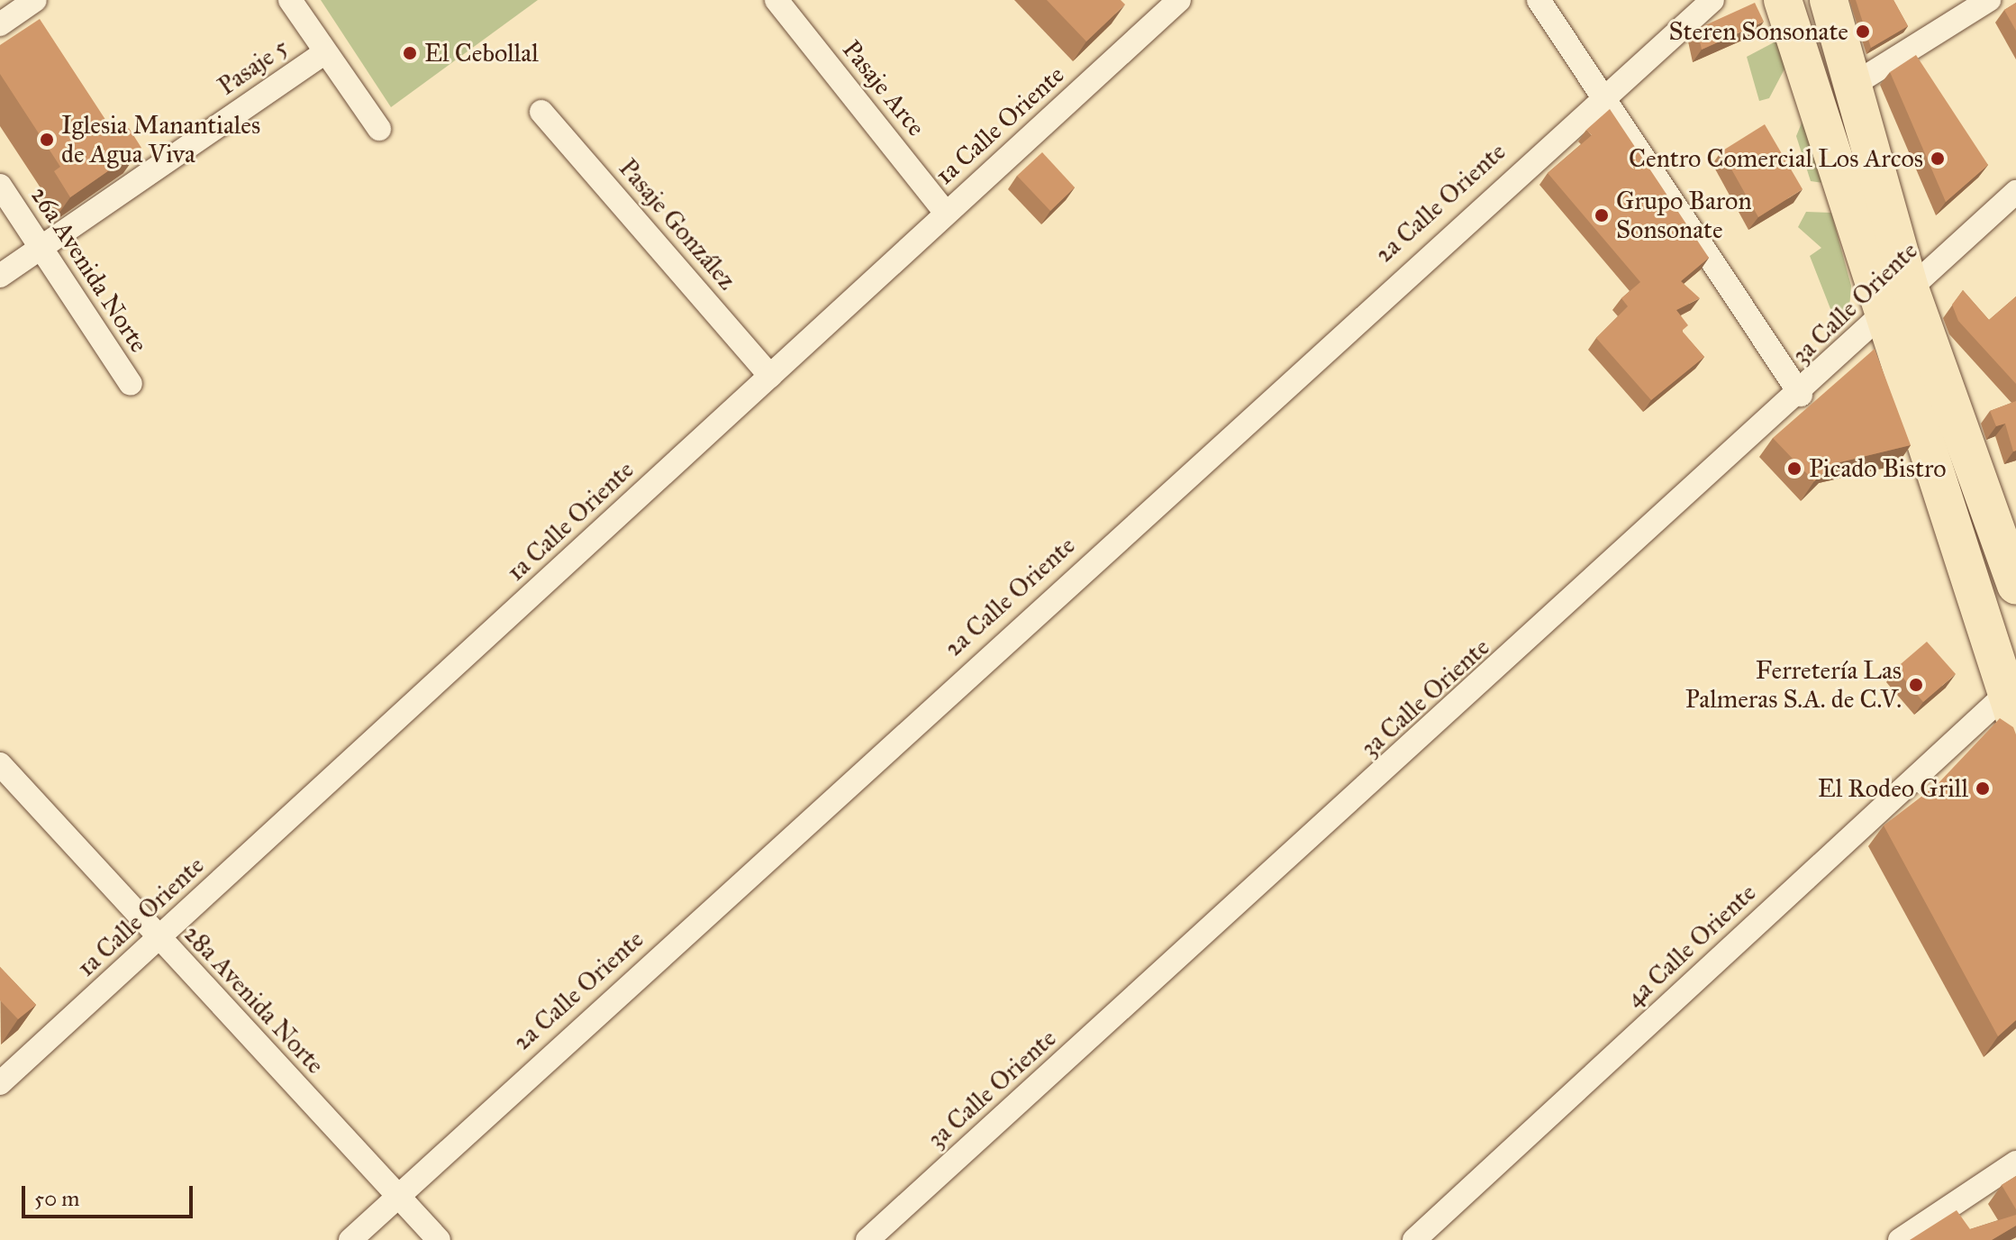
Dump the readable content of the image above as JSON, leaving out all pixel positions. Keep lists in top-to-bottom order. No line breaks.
{"streets":{"street":["Pasaje 5","Pasaje Arce","1a Calle Oriente","2a Calle Oriente","Pasaje González","26a Avenida Norte","3a Calle Oriente","4a Calle Oriente","28a Avenida Norte"]},"crossings":[["Pasaje 5","26a Avenida Norte"],["Pasaje Arce","1a Calle Oriente"],["1a Calle Oriente","Pasaje González"],["1a Calle Oriente","28a Avenida Norte"],["2a Calle Oriente","28a Avenida Norte"]],"places":["Steren Sonsonate","El Cebollal","Iglesia Manantiales de Agua Viva","Centro Comercial Los Arcos","Grupo Baron Sonsonate","Picado Bistro","Ferretería Las Palmeras S.A. de C.V.","El Rodeo Grill"],"scale_bar":"50 m"}
